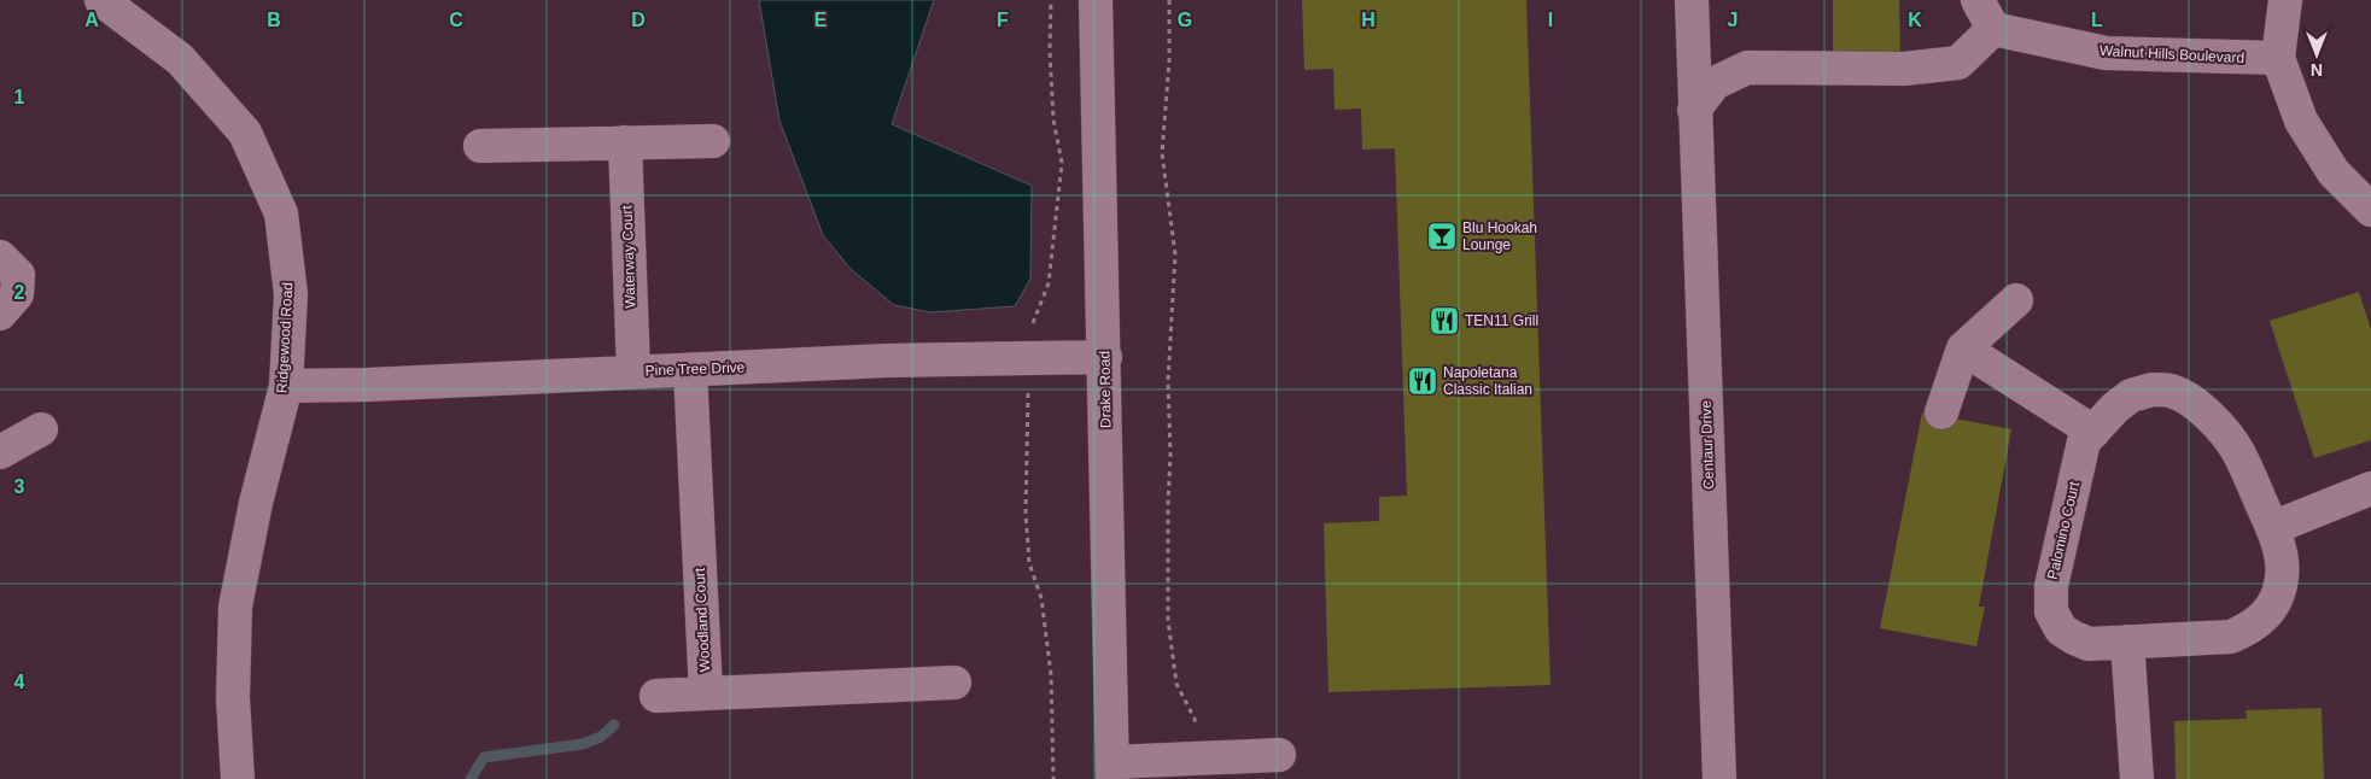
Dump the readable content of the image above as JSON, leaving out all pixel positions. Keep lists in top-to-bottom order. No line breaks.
{"streets":{"street":["Walnut Hills Boulevard","Waterway Court","Ridgewood Road","Pine Tree Drive","Drake Road","Centaur Drive","Palomino Court","Woodland Court"]},"crossings":[["Waterway Court","Pine Tree Drive"],["Ridgewood Road","Pine Tree Drive"],["Pine Tree Drive","Drake Road"],["Pine Tree Drive","Woodland Court"]],"places":{"bar":["Blu Hookah Lounge"],"restaurant":["TEN11 Grill","Napoletana Classic Italian"]},"north":"bottom","grid":{"columns":["A","B","C","D","E","F","G","H","I","J","K","L"],"rows":["1","2","3","4"]}}
